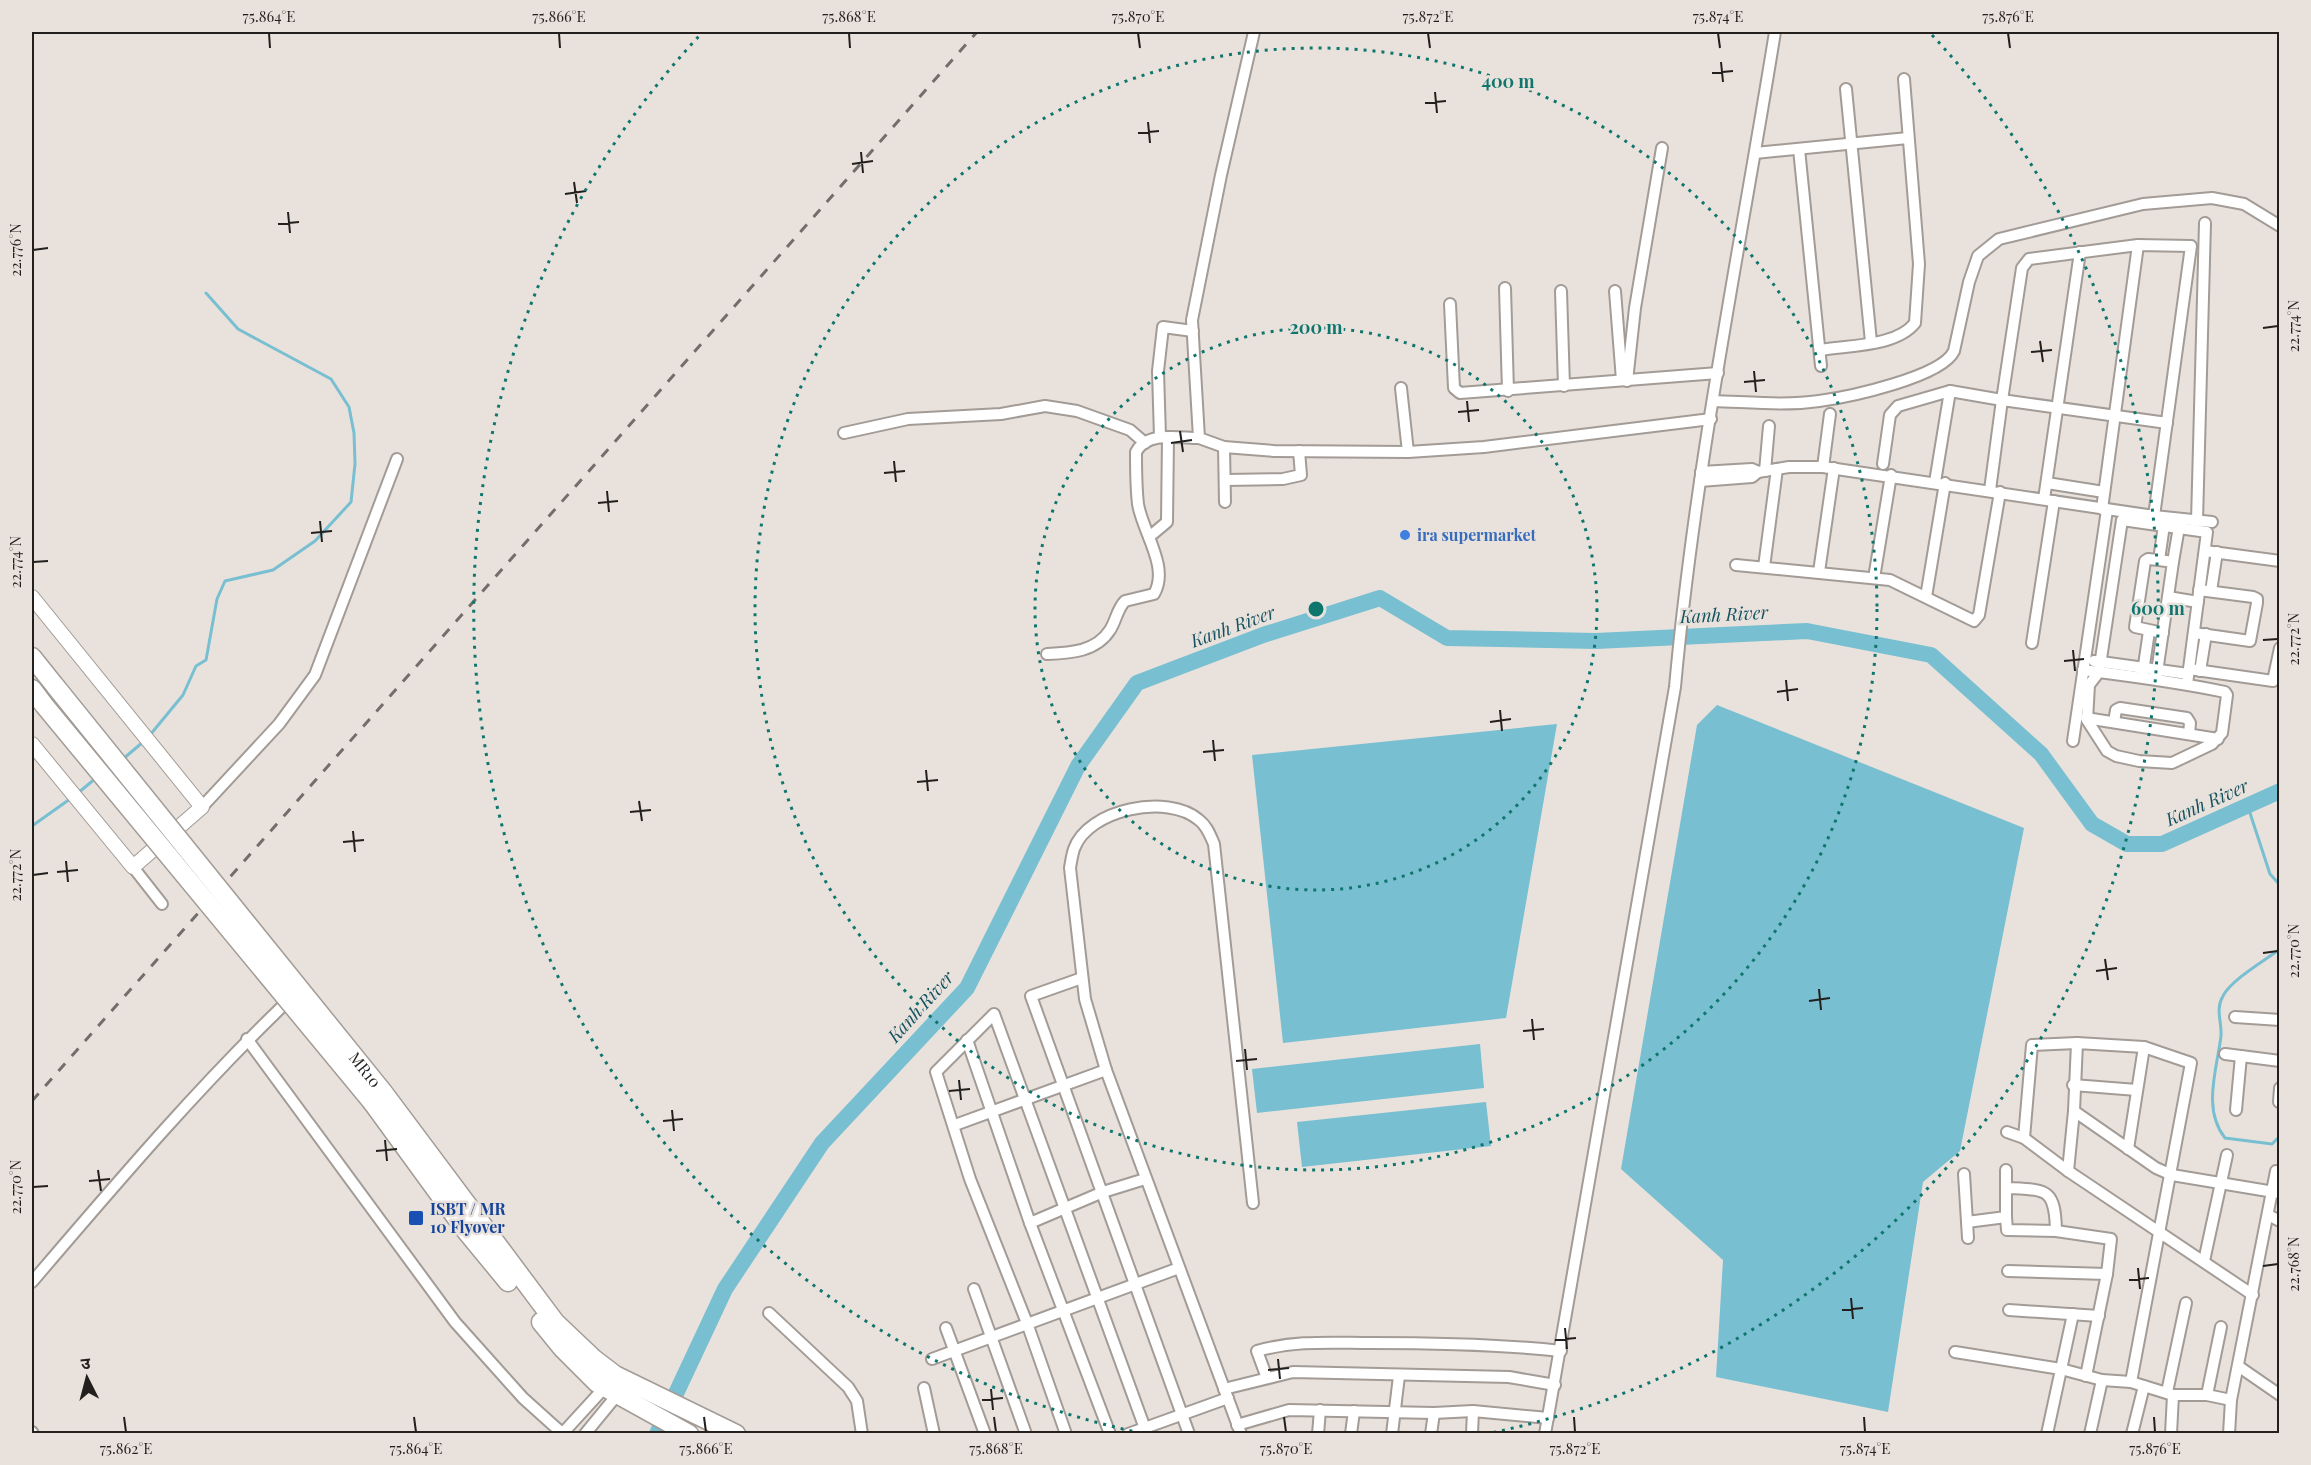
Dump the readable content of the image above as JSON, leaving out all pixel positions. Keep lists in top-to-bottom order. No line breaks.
{"streets":{"main road":["MR10"]},"water":["Kanh River"],"places":{"other":["ira supermarket"],"transit":["ISBT / MR 10 Flyover"]},"north":"top","coordinates":["75.864°E","75.866°E","75.868°E","75.870°E","75.872°E","75.874°E","75.876°E","22.776°N","22.774°N","22.772°N","22.770°N","22.768°N","75.862°E"],"rings":["400 m","200 m","600 m"]}
